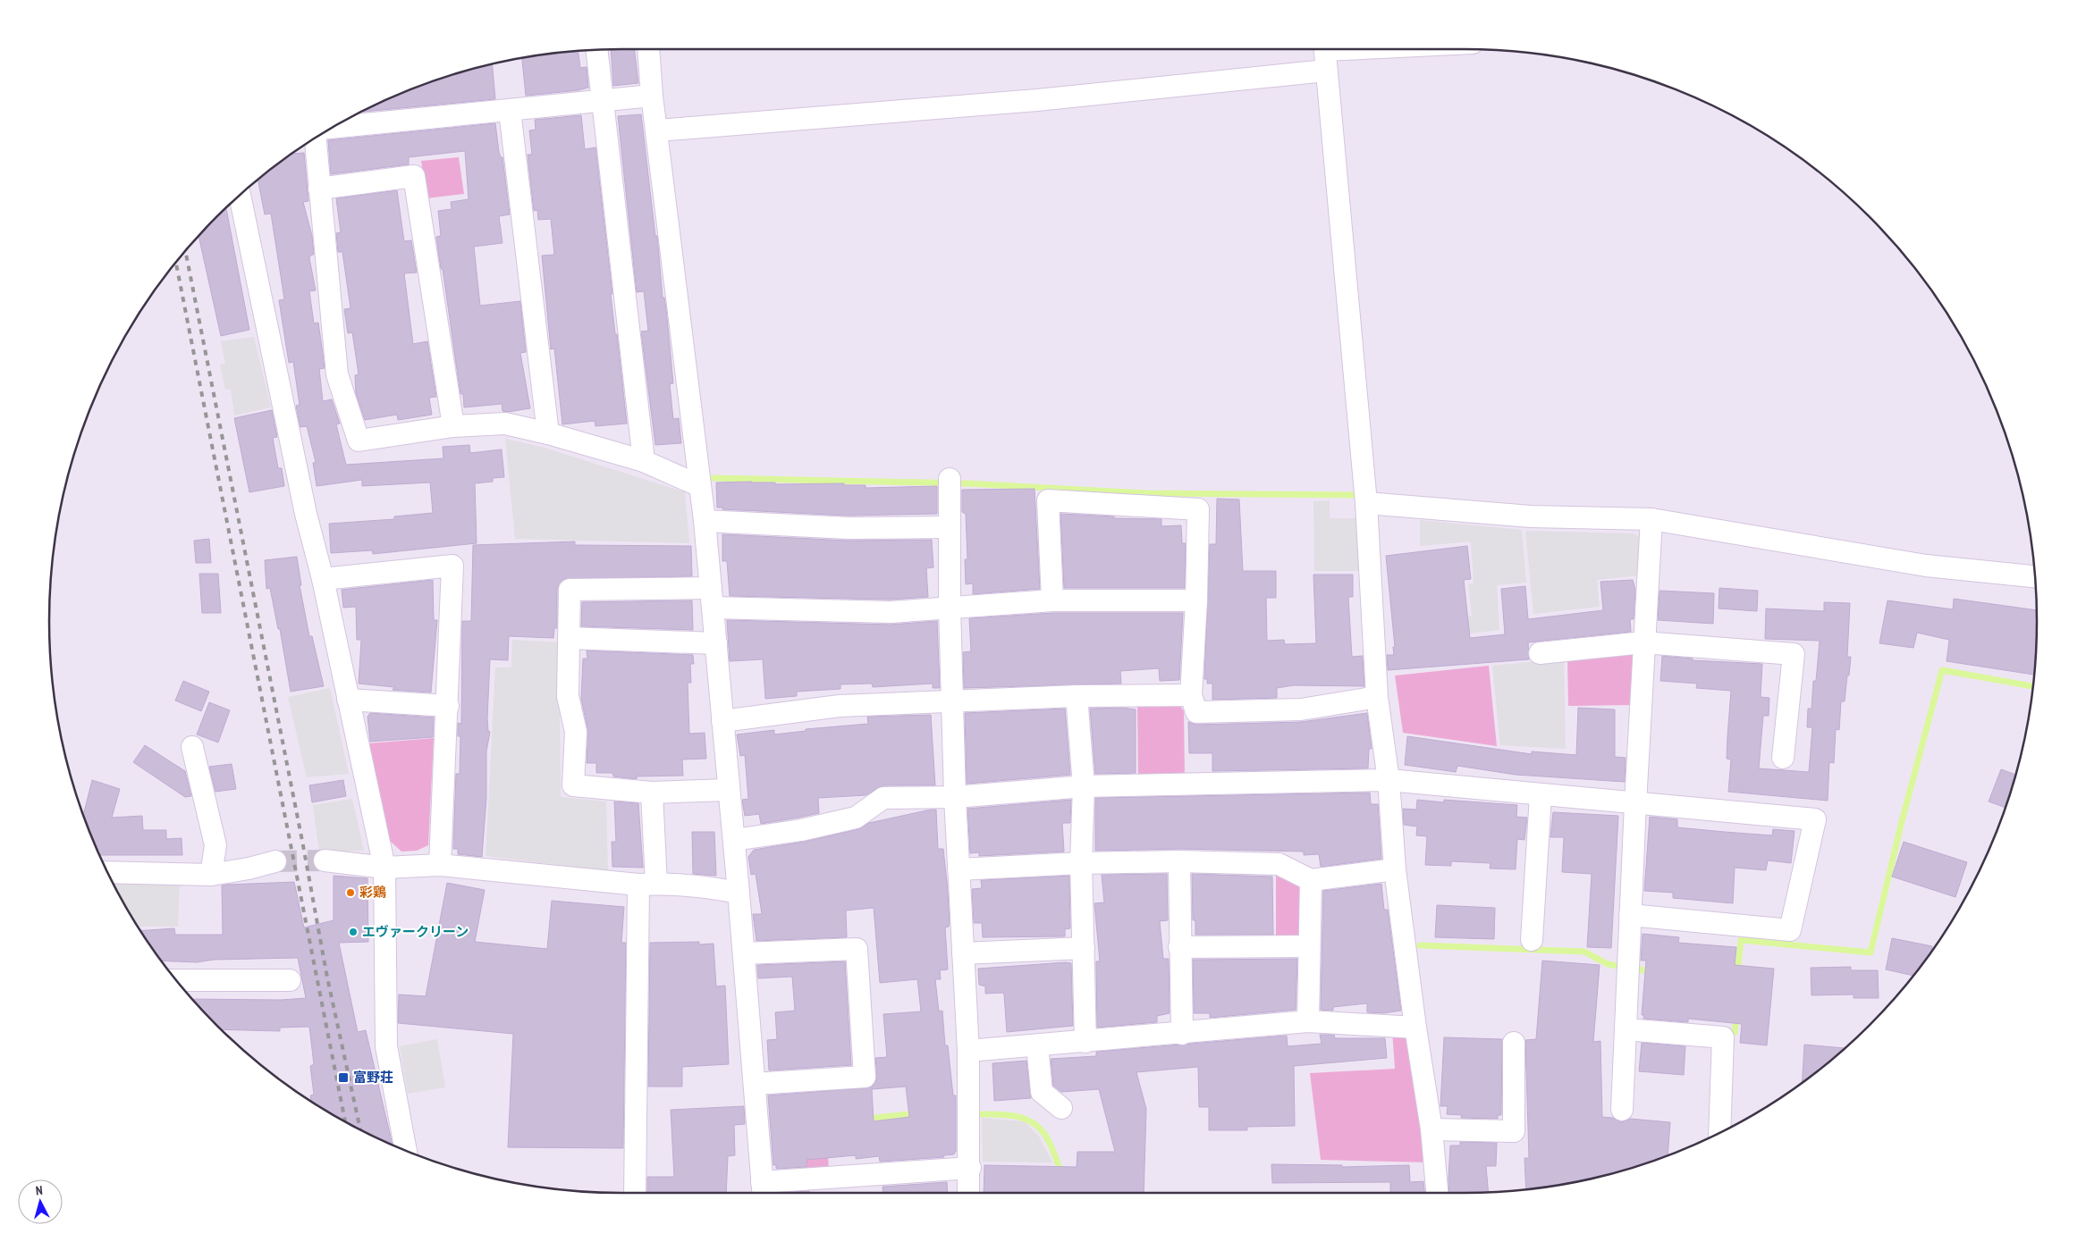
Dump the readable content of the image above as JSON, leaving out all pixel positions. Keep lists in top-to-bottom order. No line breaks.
{"places":{"other":["彩鶏","エヴァークリーン"],"transit":["富野荘"]},"north":"top"}
